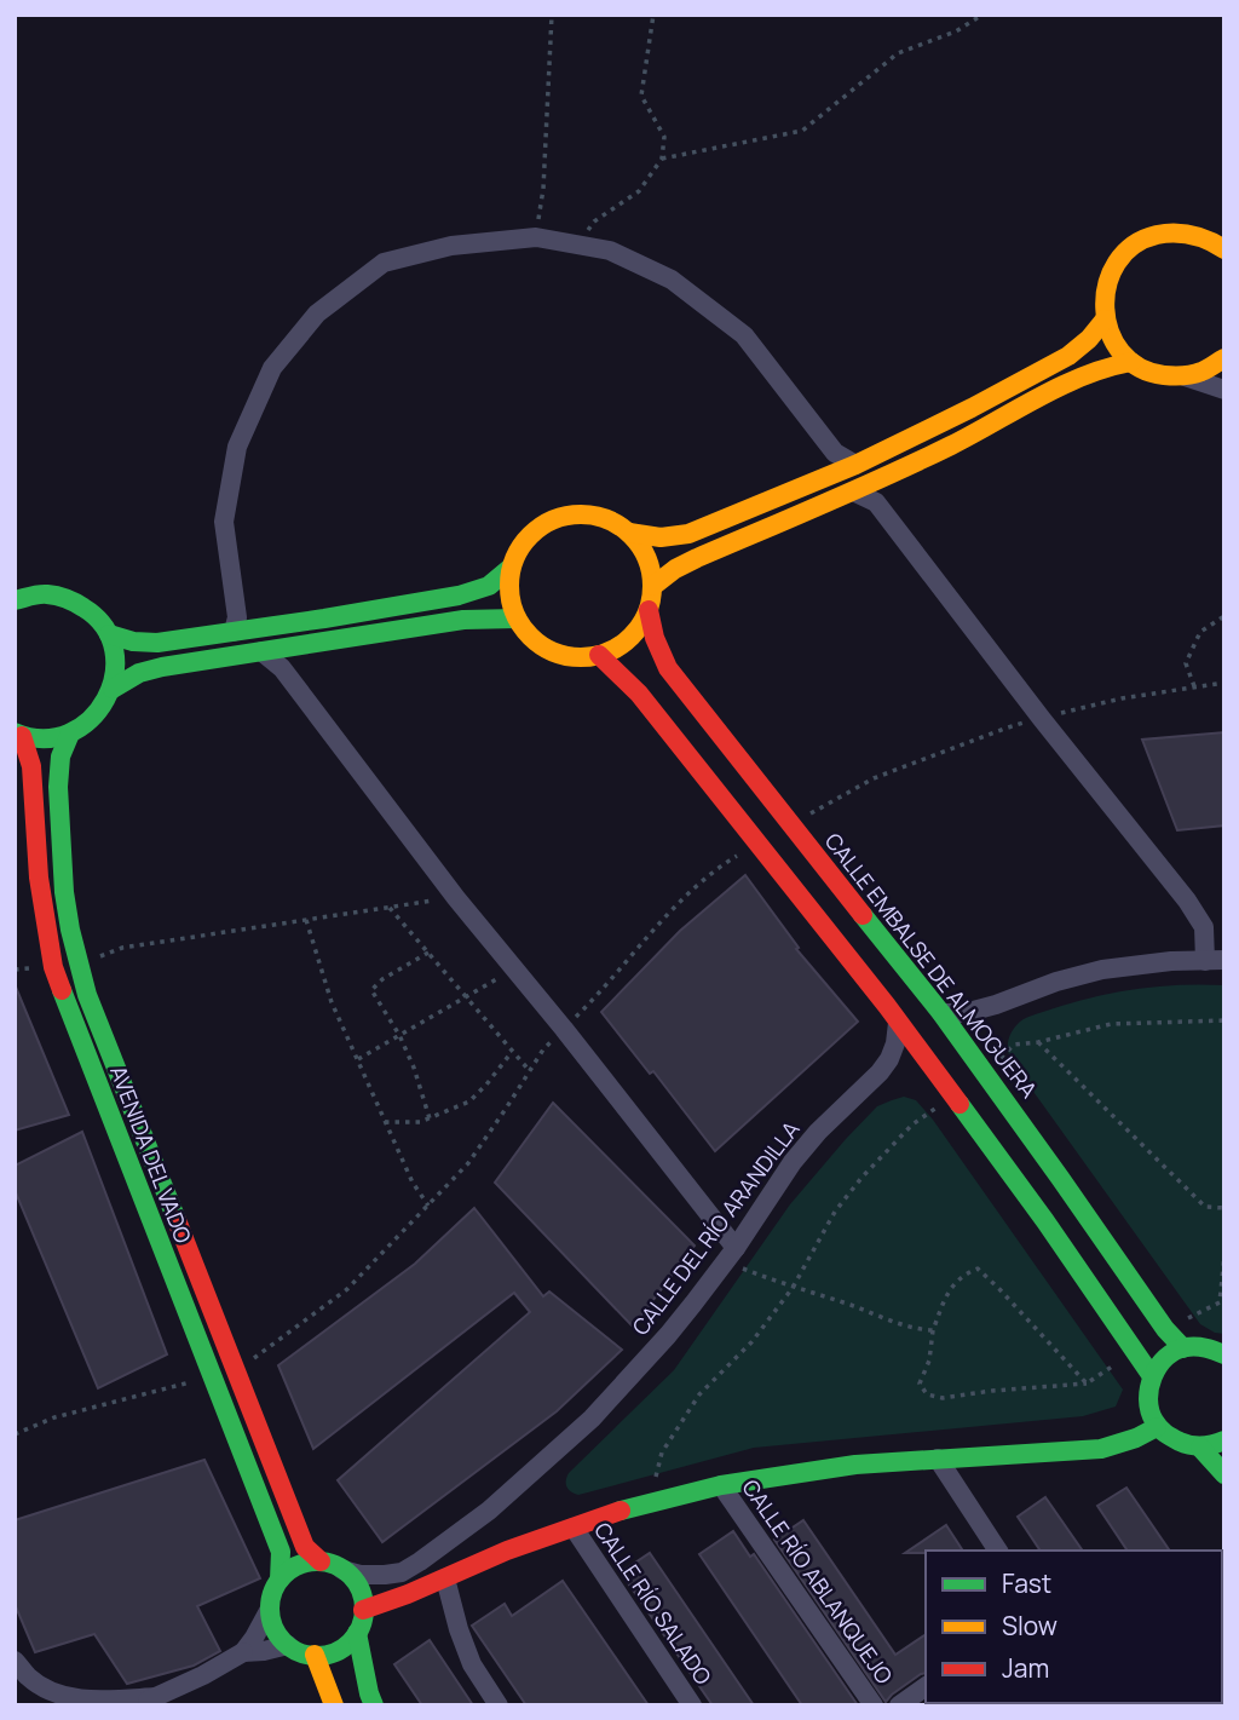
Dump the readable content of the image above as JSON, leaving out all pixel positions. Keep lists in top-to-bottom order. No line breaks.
{"streets":{"main road":["CALLE EMBALSE DE ALMOGUERA","AVENIDA DEL VADO"],"street":["CALLE DEL RÍO ARANDILLA","CALLE RÍO ABLANQUEJO","CALLE RÍO SALADO"]},"crossings":[["AVENIDA DEL VADO","CALLE DEL RÍO ARANDILLA"]],"legend":["Fast","Slow","Jam"]}
